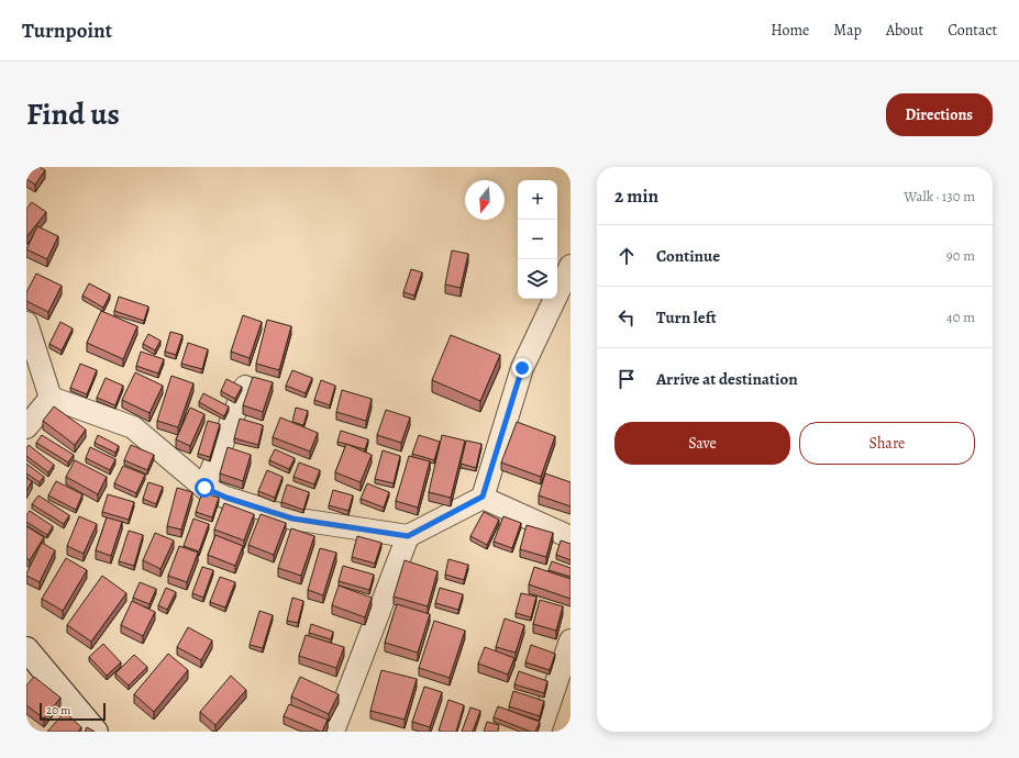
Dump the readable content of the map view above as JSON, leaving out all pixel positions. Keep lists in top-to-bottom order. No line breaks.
{"scale_bar":"20 m","north":"bottom","page":{"header":"Turnpoint","nav":["Home","Map","About","Contact"],"title":"Find us","buttons":["Directions",["Save","Share"]],"heading":["2 min","Walk · 130 m"],"map_buttons":["+","−"],"list":[["Continue","90 m"],["Turn left","40 m"],"Arrive at destination"],"scale":"20 m"}}
